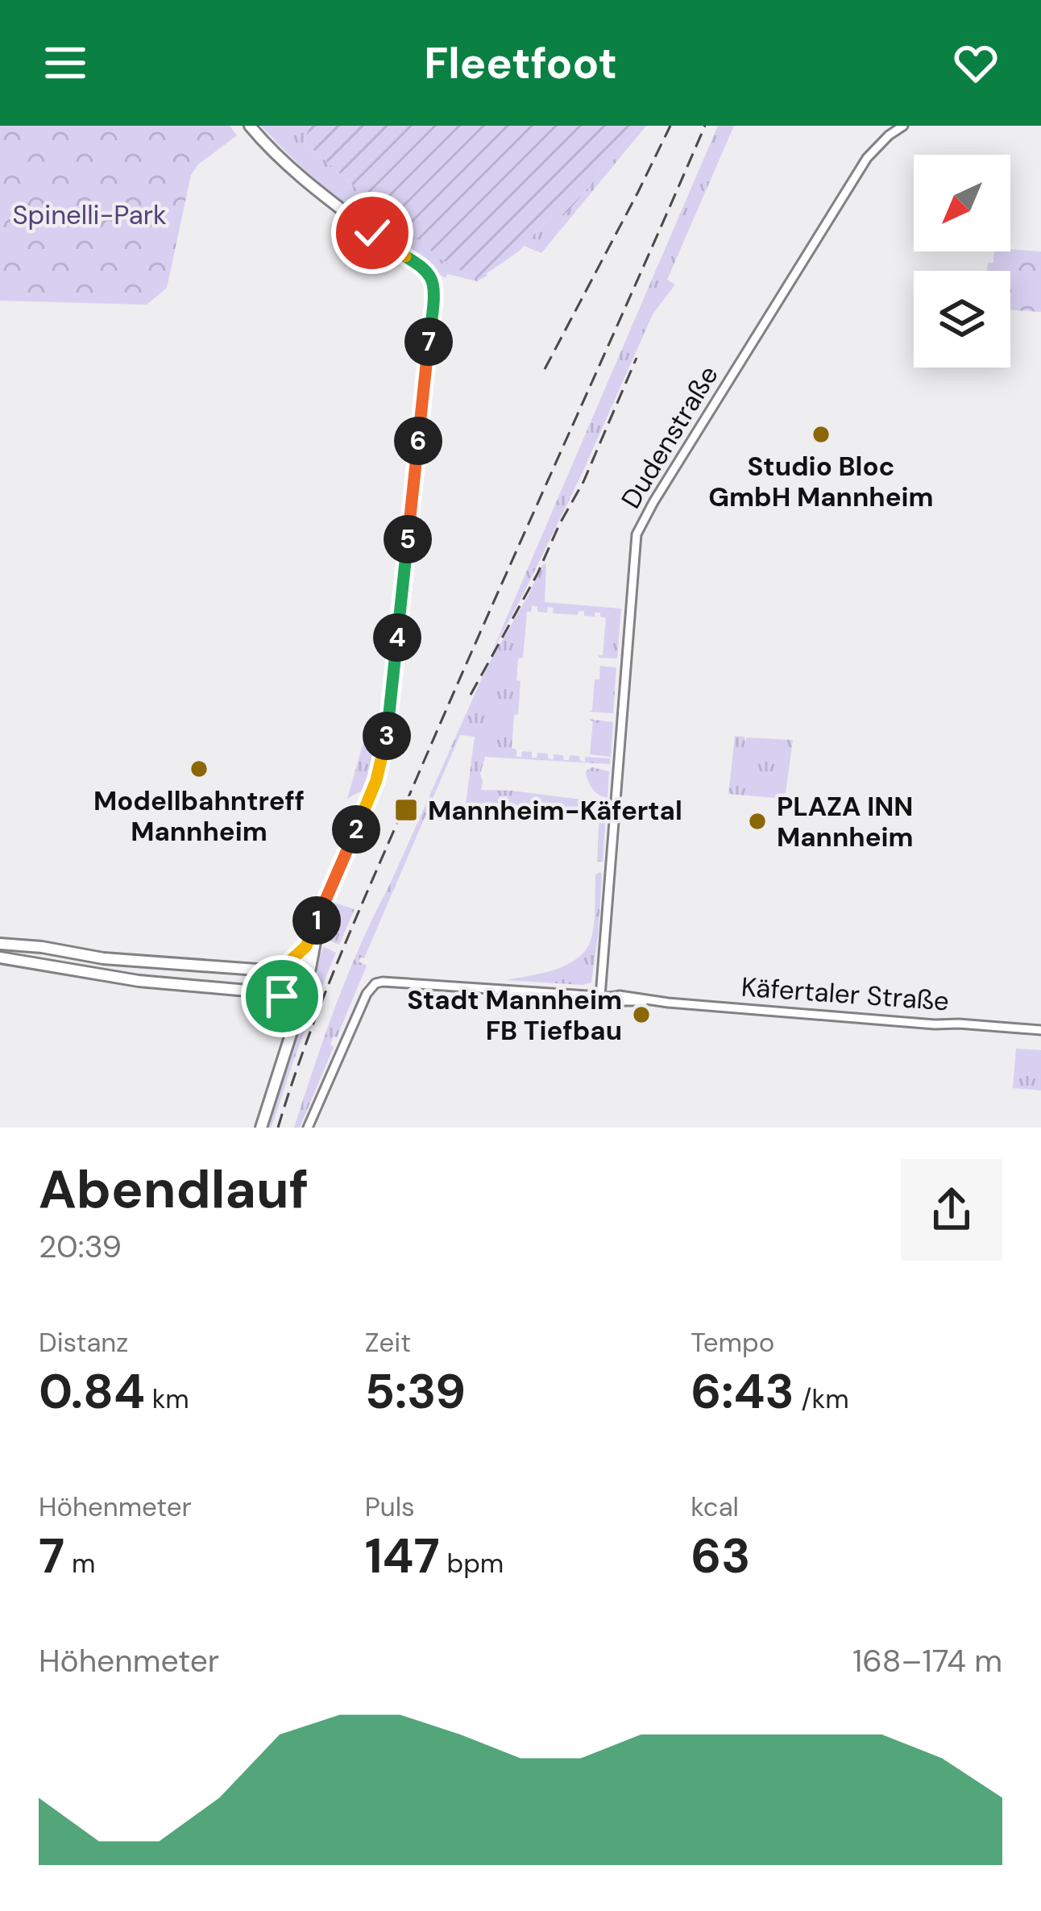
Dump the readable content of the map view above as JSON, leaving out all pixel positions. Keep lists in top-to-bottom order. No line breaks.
{"streets":{"street":["Dudenstraße","Käfertaler Straße"]},"crossings":[["Dudenstraße","Käfertaler Straße"]],"parks":["Spinelli-Park"],"places":{"other":["Studio Bloc GmbH Mannheim","Modellbahntreff Mannheim","PLAZA INN Mannheim","Stadt Mannheim FB Tiefbau"],"transit":["Mannheim-Käfertal"]},"north":"bottom left","page":{"header":"Fleetfoot","pins":["7","6","5","4","3","2","1"],"heading":["Abendlauf","20:39"],"stats":[["Distanz","0.84 km"],["Zeit","5:39"],["Tempo","6:43 /km"],["Höhenmeter","7 m"],["Puls","147 bpm"],["kcal","63"]],"chart":["Höhenmeter","168–174 m"]}}
